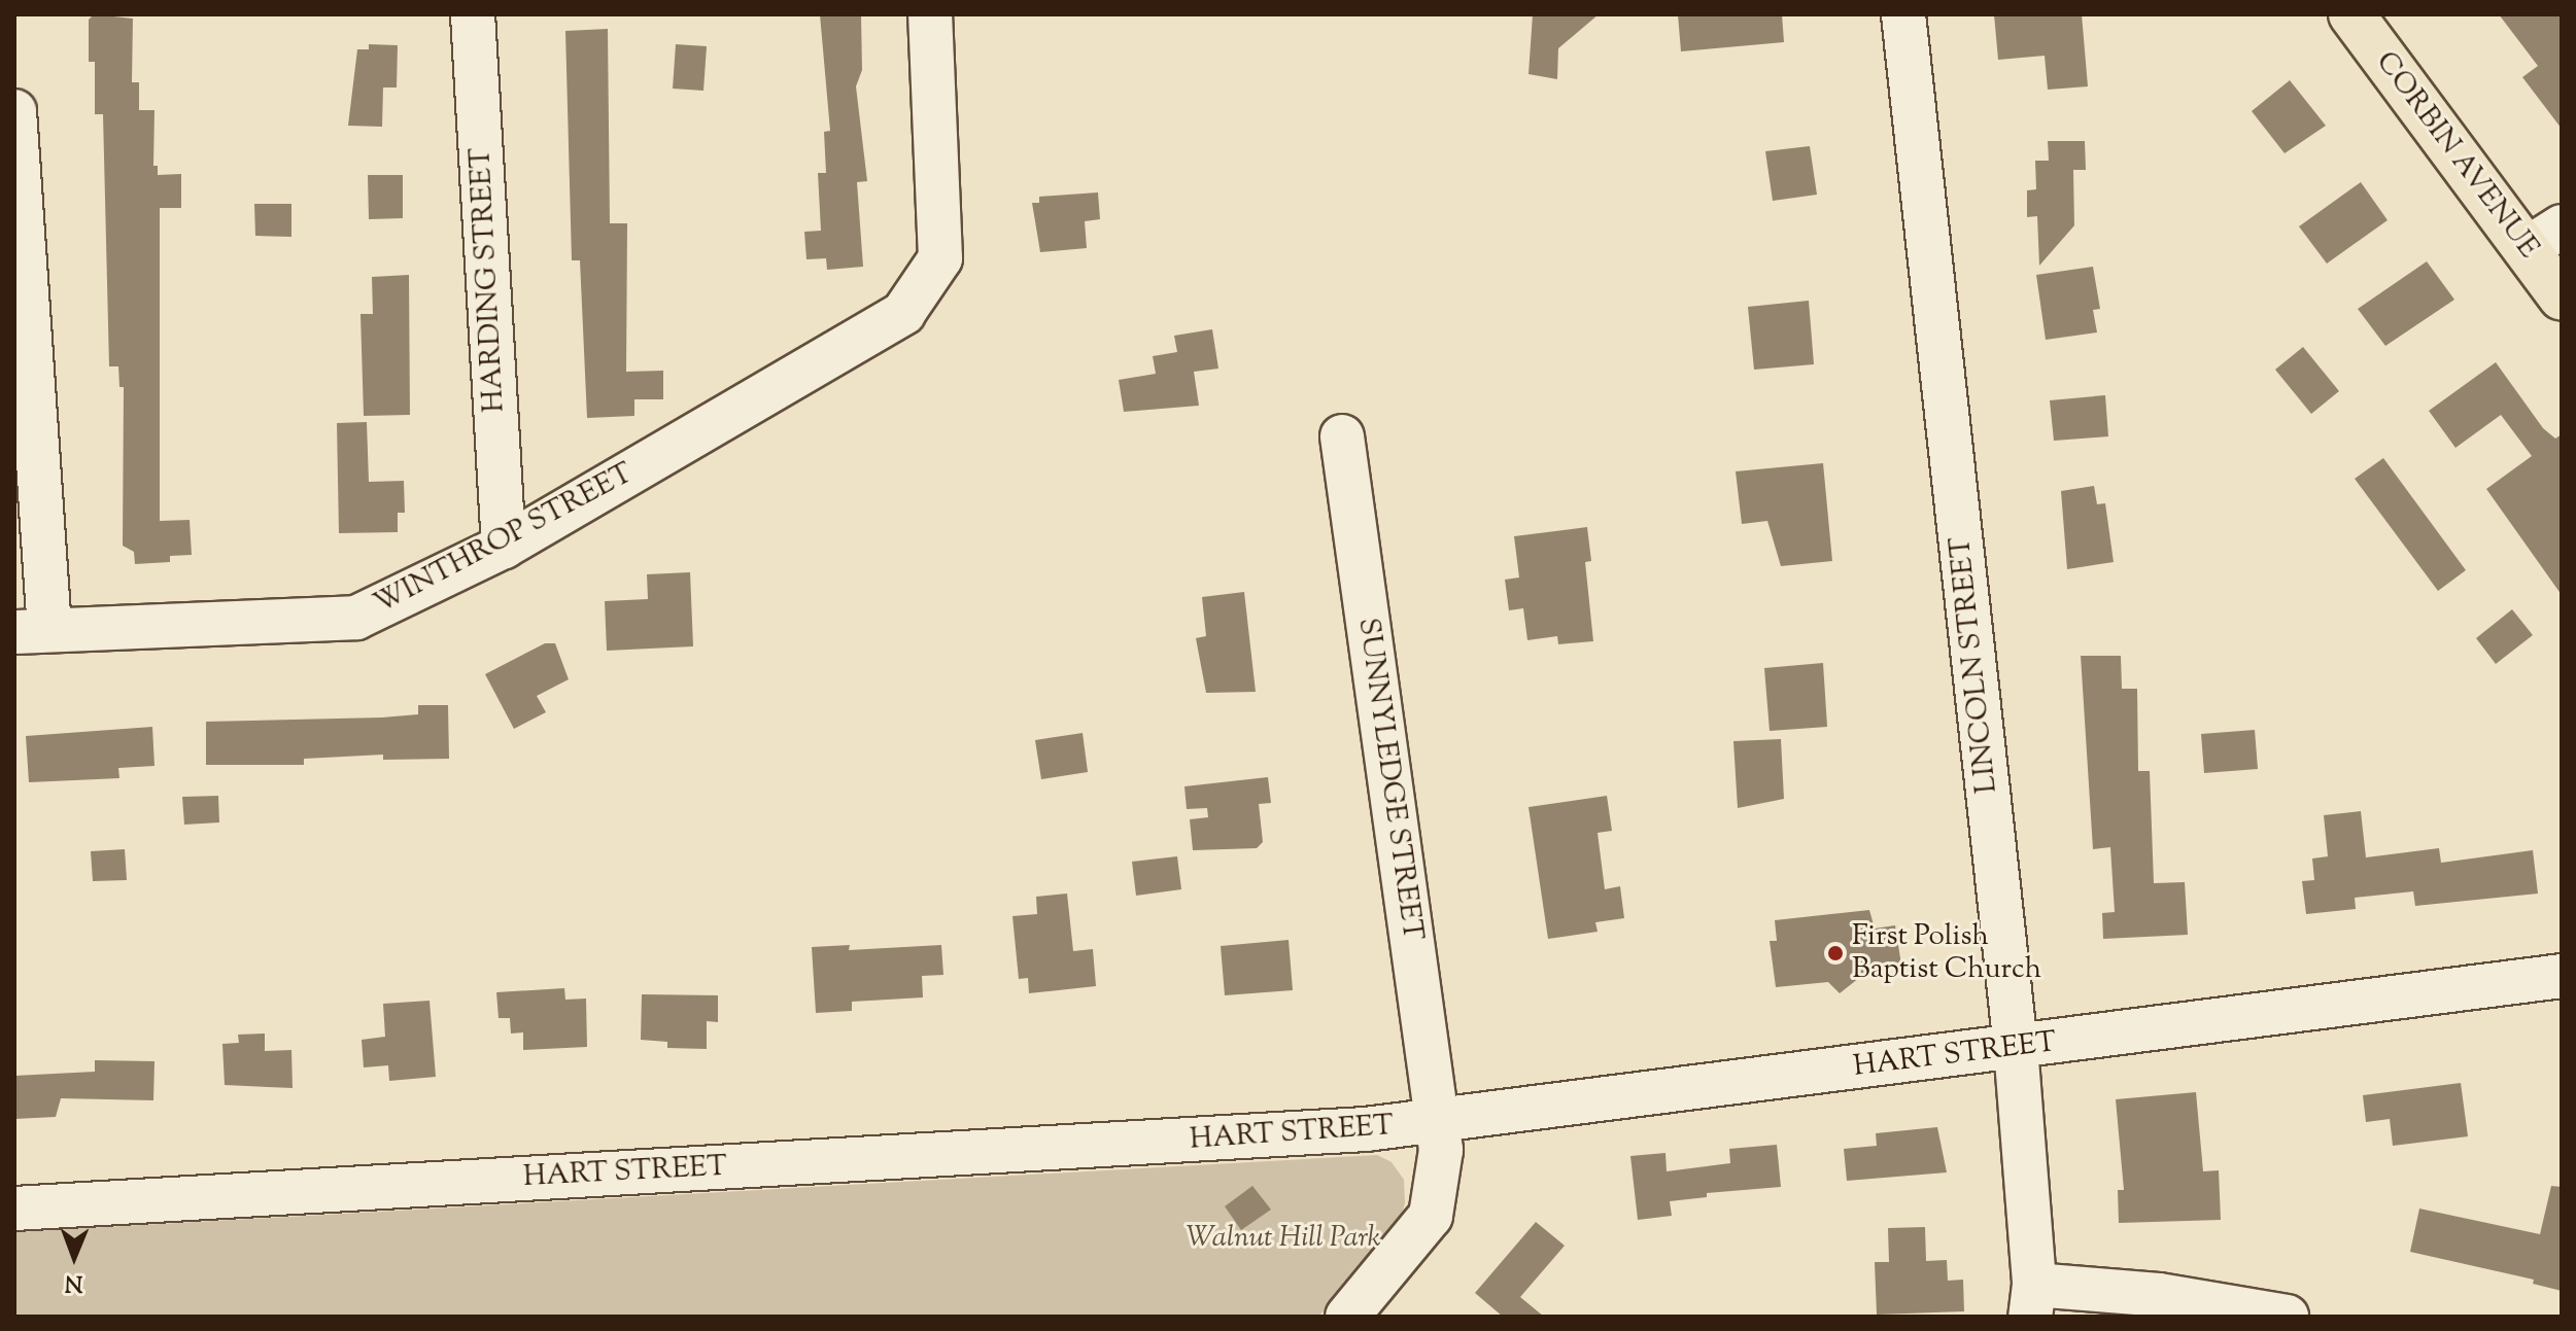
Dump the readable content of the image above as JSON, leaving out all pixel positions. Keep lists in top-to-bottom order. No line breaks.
{"streets":{"main road":["CORBIN AVENUE"],"street":["HARDING STREET","WINTHROP STREET","LINCOLN STREET","SUNNYLEDGE STREET","HART STREET"]},"crossings":[["HARDING STREET","WINTHROP STREET"],["LINCOLN STREET","HART STREET"],["SUNNYLEDGE STREET","HART STREET"]],"parks":["Walnut Hill Park"],"places":["First Polish Baptist Church"],"north":"bottom"}
